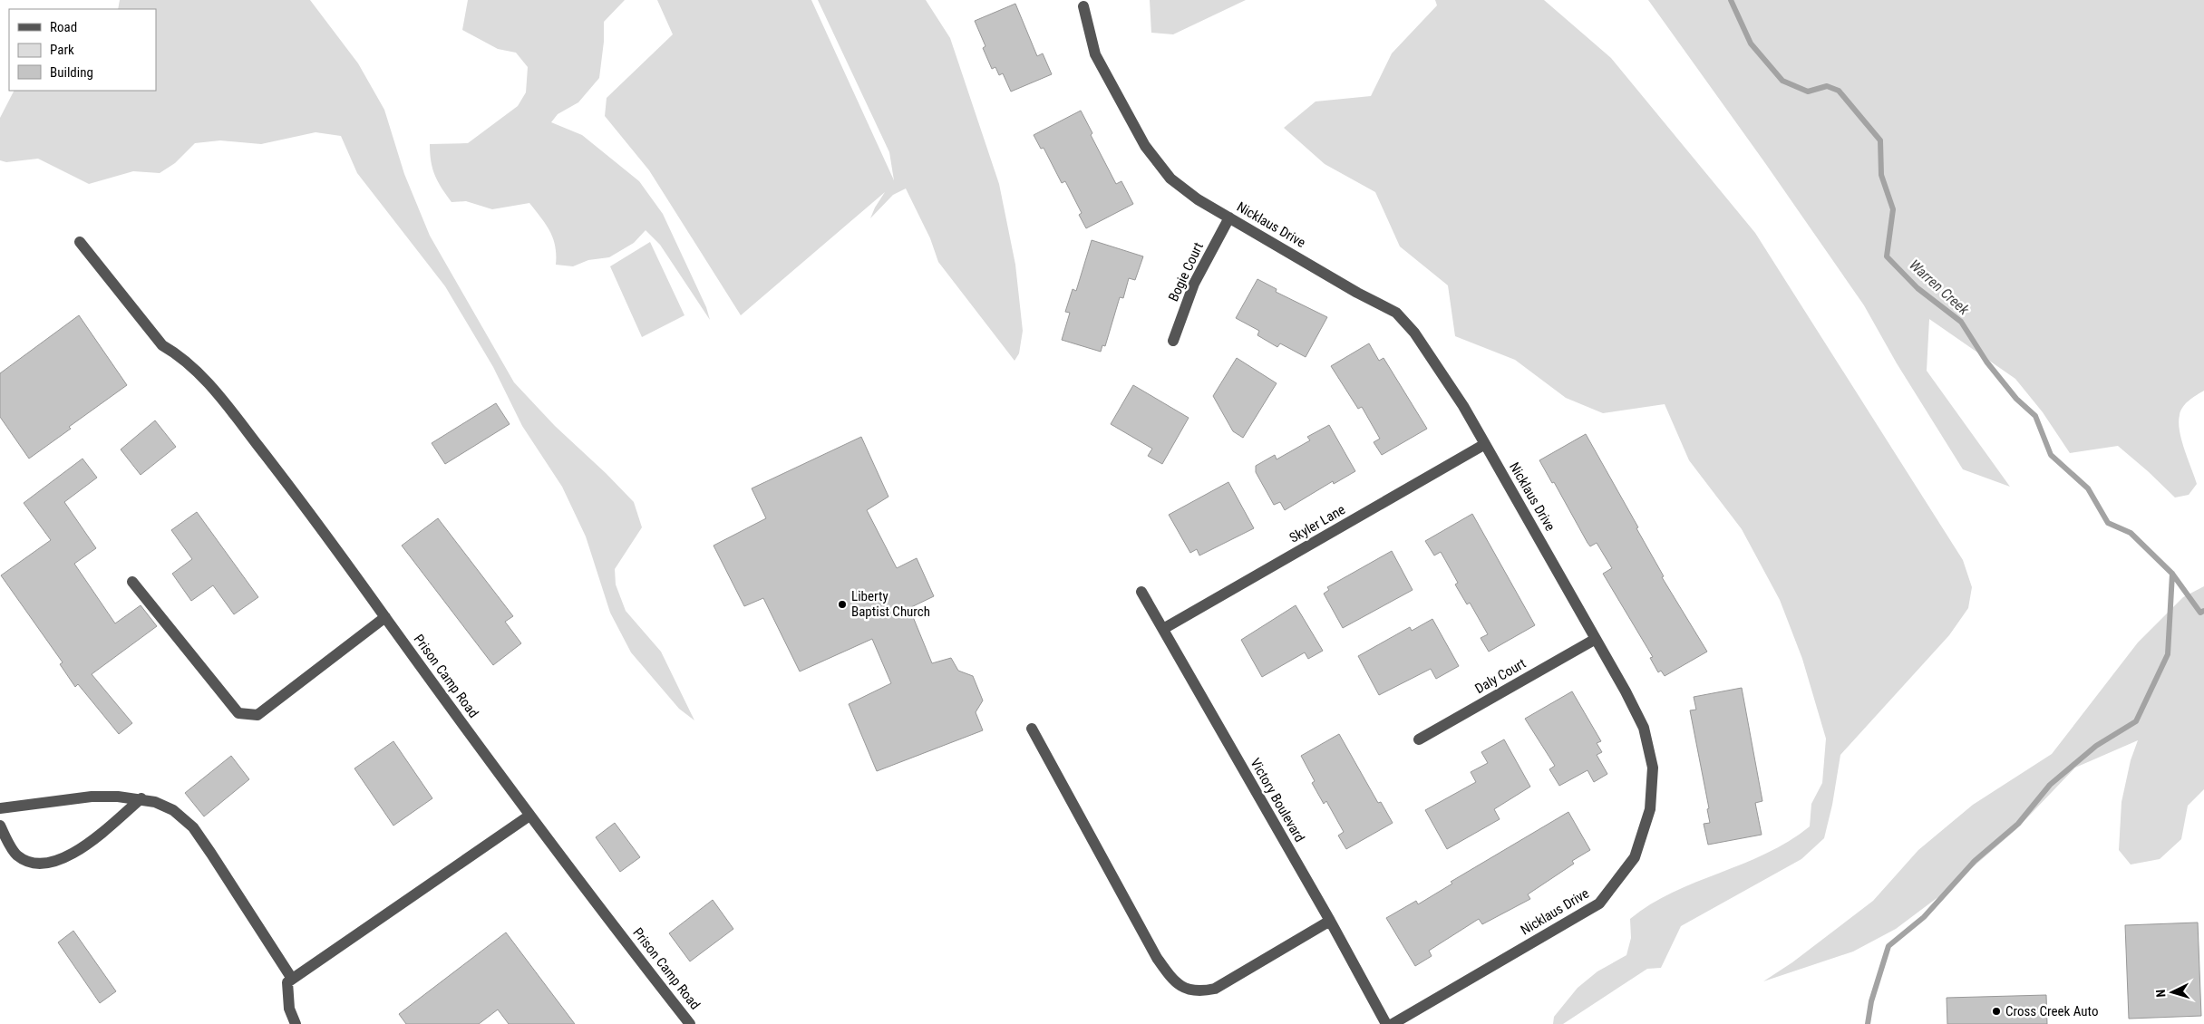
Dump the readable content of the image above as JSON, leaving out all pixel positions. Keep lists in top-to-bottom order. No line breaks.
{"streets":{"street":["Nicklaus Drive","Bogie Court","Skyler Lane","Prison Camp Road","Daly Court","Victory Boulevard"]},"crossings":[["Nicklaus Drive","Bogie Court"],["Nicklaus Drive","Skyler Lane"],["Nicklaus Drive","Daly Court"],["Skyler Lane","Victory Boulevard"]],"water":["Warren Creek"],"places":["Liberty Baptist Church","Cross Creek Auto"],"legend":["Road","Park","Building"],"north":"left"}
